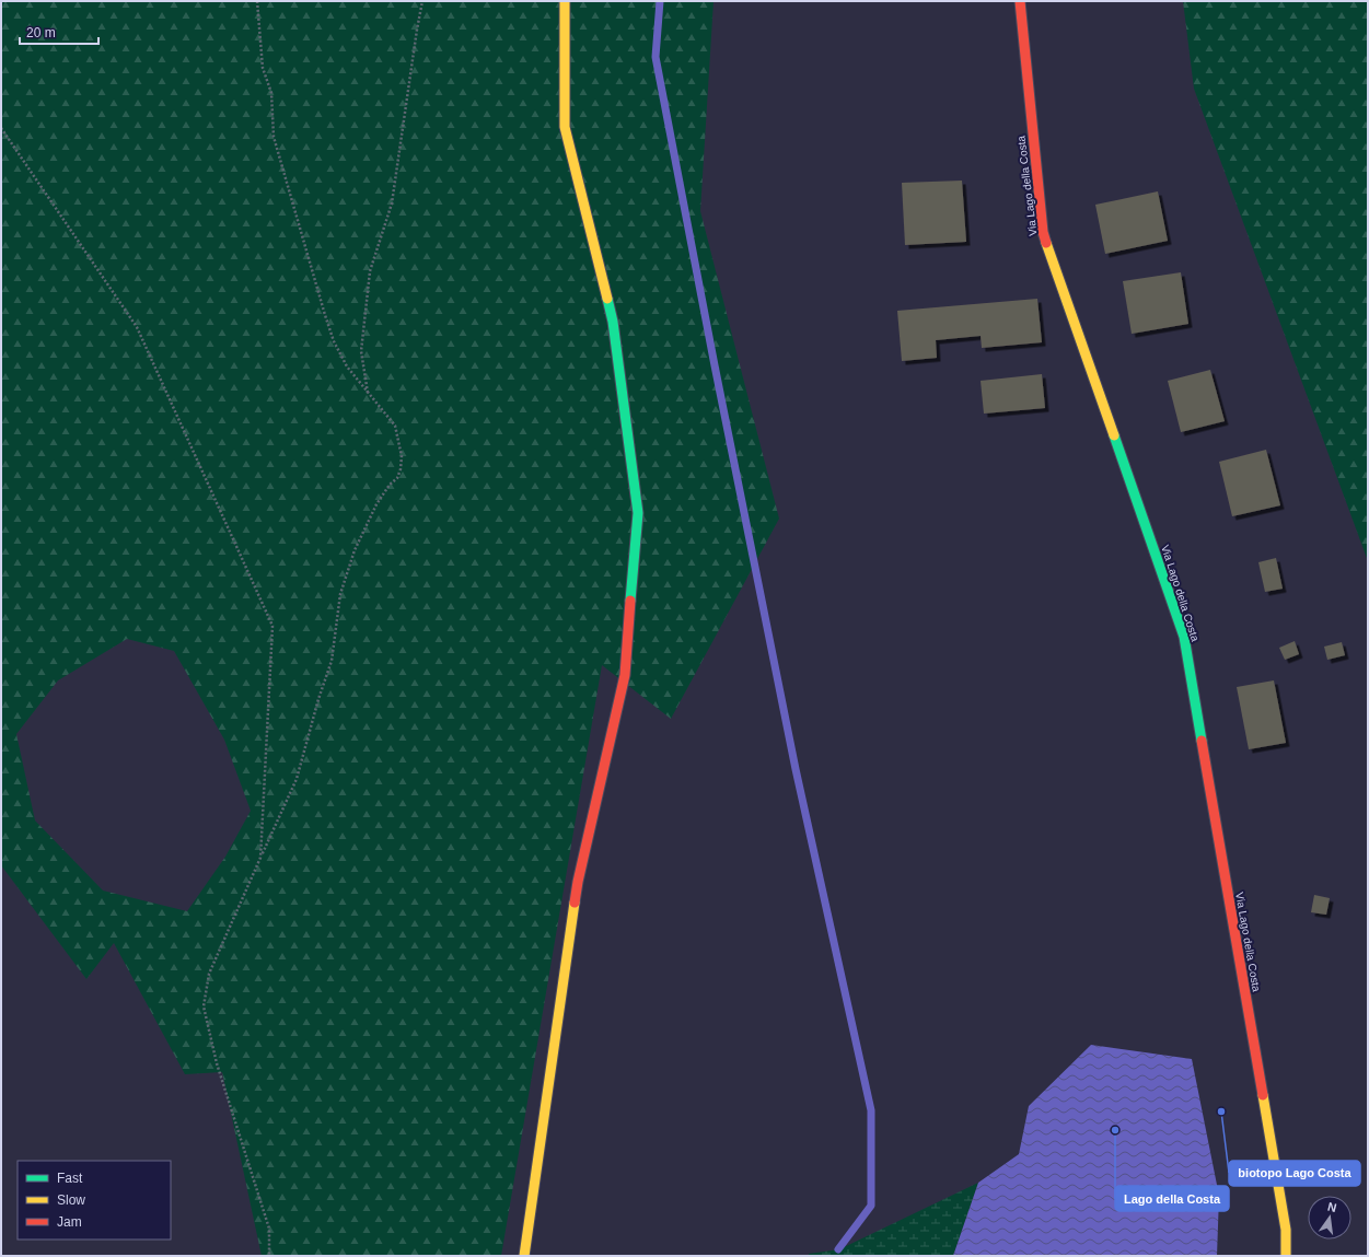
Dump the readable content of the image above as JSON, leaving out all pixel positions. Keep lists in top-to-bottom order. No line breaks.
{"streets":{"street":["Via Lago della Costa"]},"places":["biotopo Lago Costa","Lago della Costa"],"legend":["Fast","Slow","Jam"],"scale_bar":"20 m","north":"top"}
